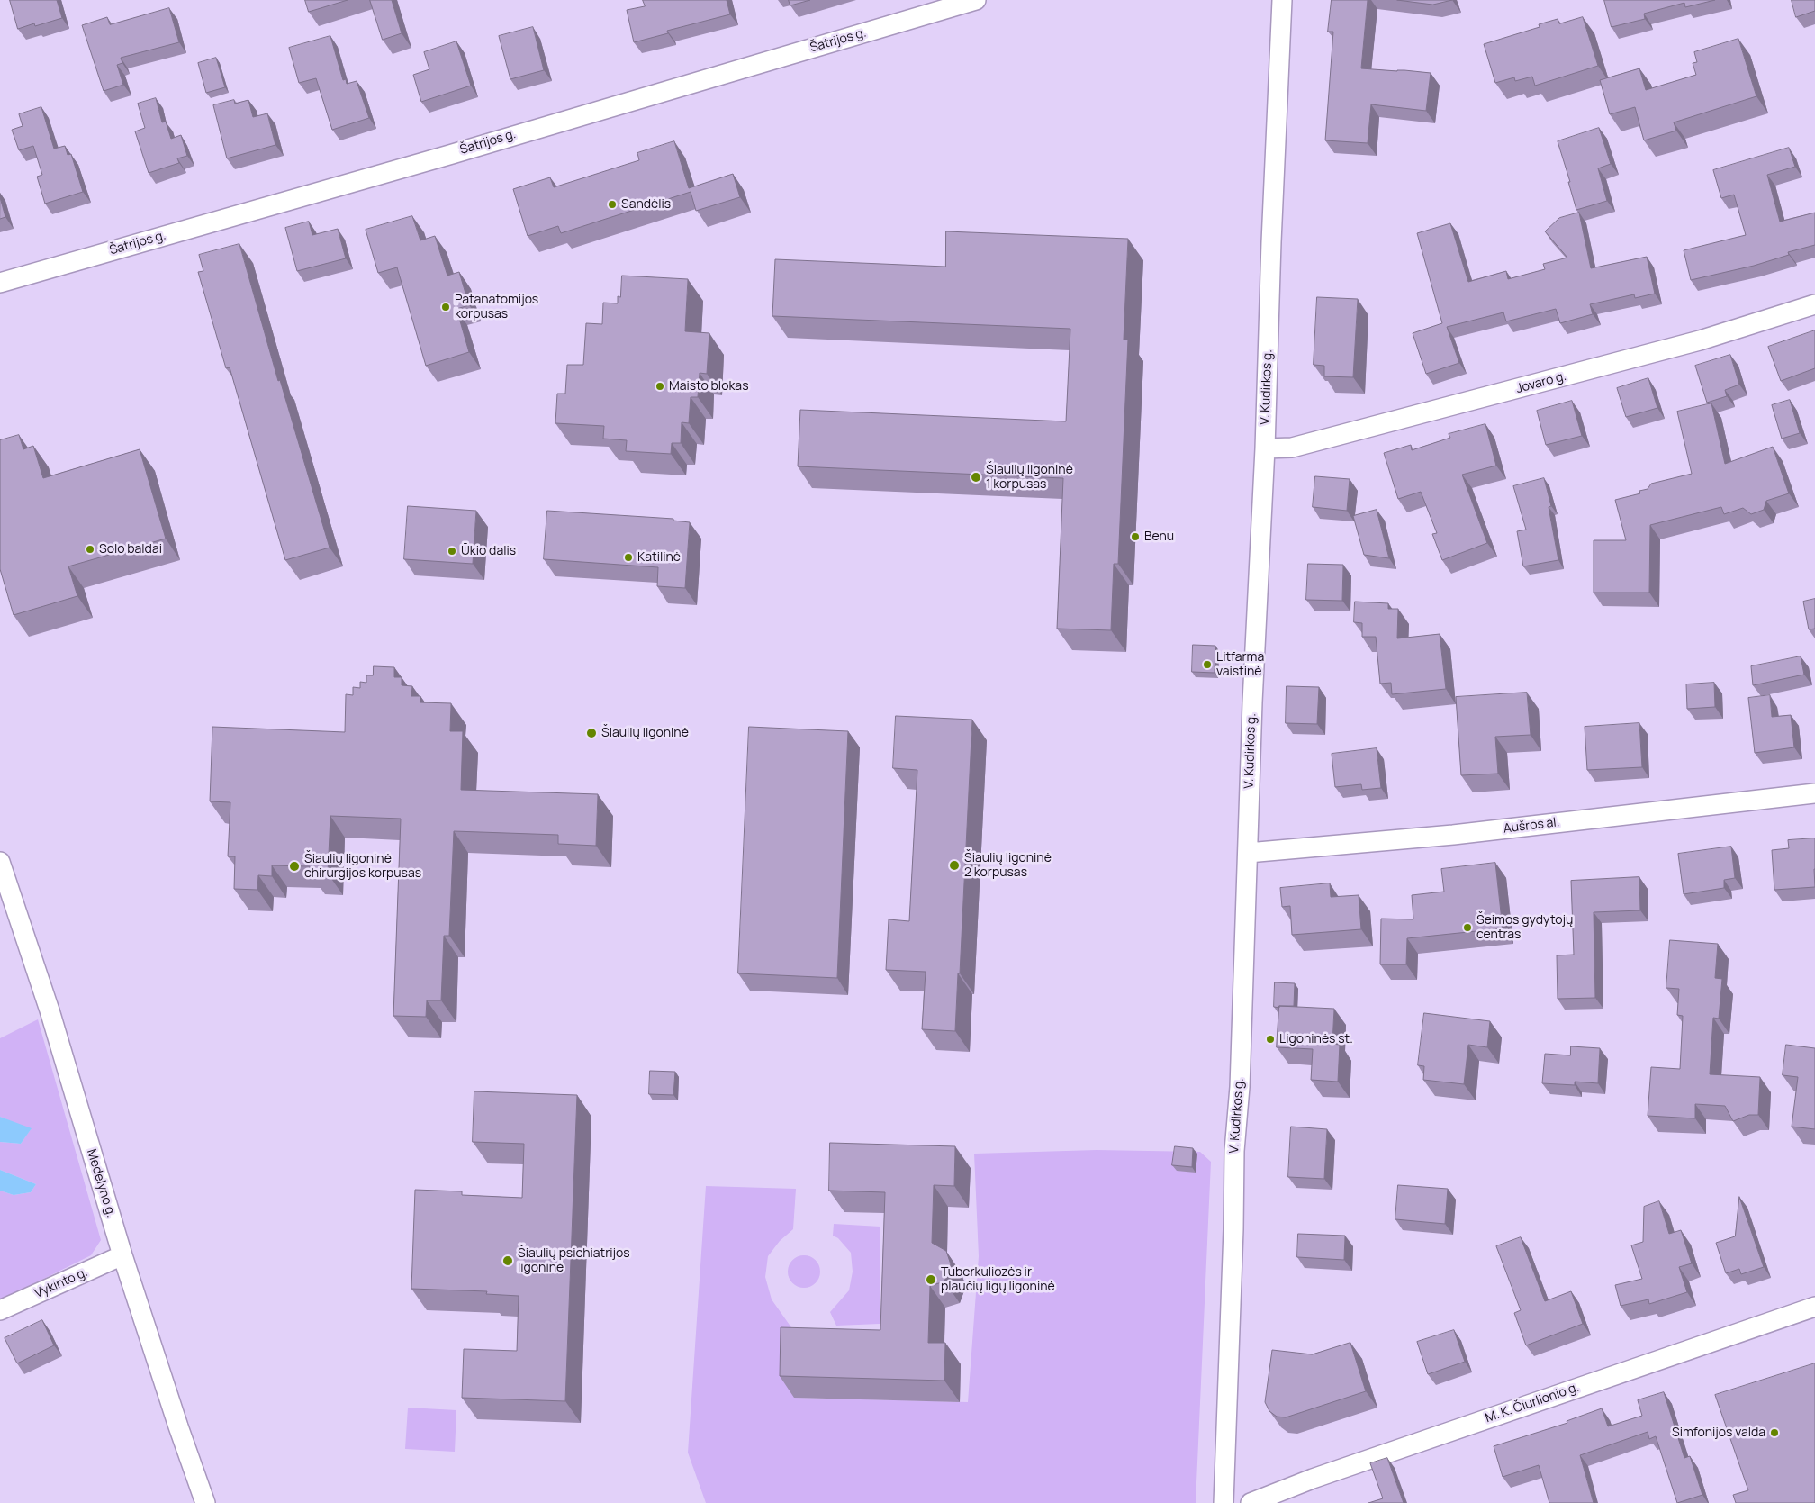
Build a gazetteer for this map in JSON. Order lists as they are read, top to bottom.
{
  "streets": {
    "street": [
      "Šatrijos g.",
      "Jovaro g.",
      "V. Kudirkos g.",
      "Aušros al.",
      "Medelyno g.",
      "Vykinto g.",
      "M. K. Čiurlionio g."
    ]
  },
  "crossings": [
    ["Jovaro g.", "V. Kudirkos g."],
    ["V. Kudirkos g.", "Aušros al."],
    ["Medelyno g.", "Vykinto g."]
  ],
  "places": [
    "Sandėlis",
    "Patanatomijos korpusas",
    "Maisto blokas",
    "Šiaulių ligoninė 1 korpusas",
    "Benu",
    "Solo baldai",
    "Ūkio dalis",
    "Katilinė",
    "Litfarma vaistinė",
    "Šiaulių ligoninė",
    "Šiaulių ligoninė 2 korpusas",
    "Šiaulių ligoninė chirurgijos korpusas",
    "Šeimos gydytojų centras",
    "Ligoninės st.",
    "Šiaulių psichiatrijos ligoninė",
    "Tuberkuliozės ir plaučių ligų ligoninė",
    "Simfonijos valda"
  ]
}
